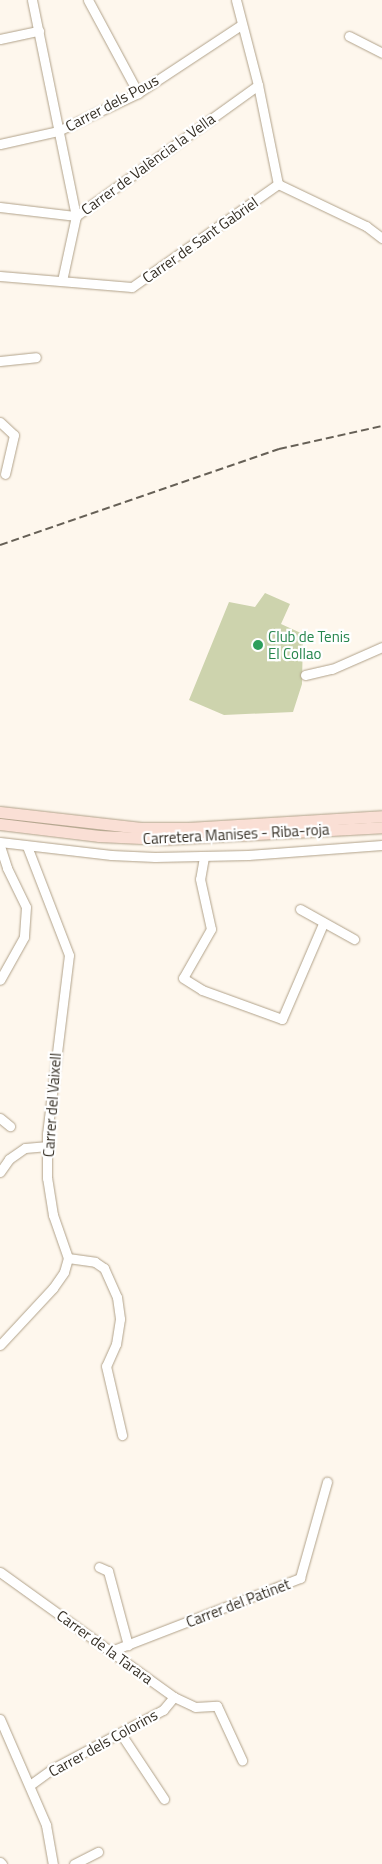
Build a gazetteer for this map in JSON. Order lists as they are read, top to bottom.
{
  "streets": {
    "main road": ["Carretera Manises - Riba-roja"],
    "street": [
      "Carrer dels Pous",
      "Carrer de València la Vella",
      "Carrer de Sant Gabriel",
      "Carrer del Vaixell",
      "Carrer del Patinet",
      "Carrer de la Tarara",
      "Carrer dels Colorins"
    ]
  },
  "crossings": [
    ["Carrer del Patinet", "Carrer de la Tarara"],
    ["Carrer de la Tarara", "Carrer dels Colorins"]
  ],
  "places": ["Club de Tenis El Collao"]
}
